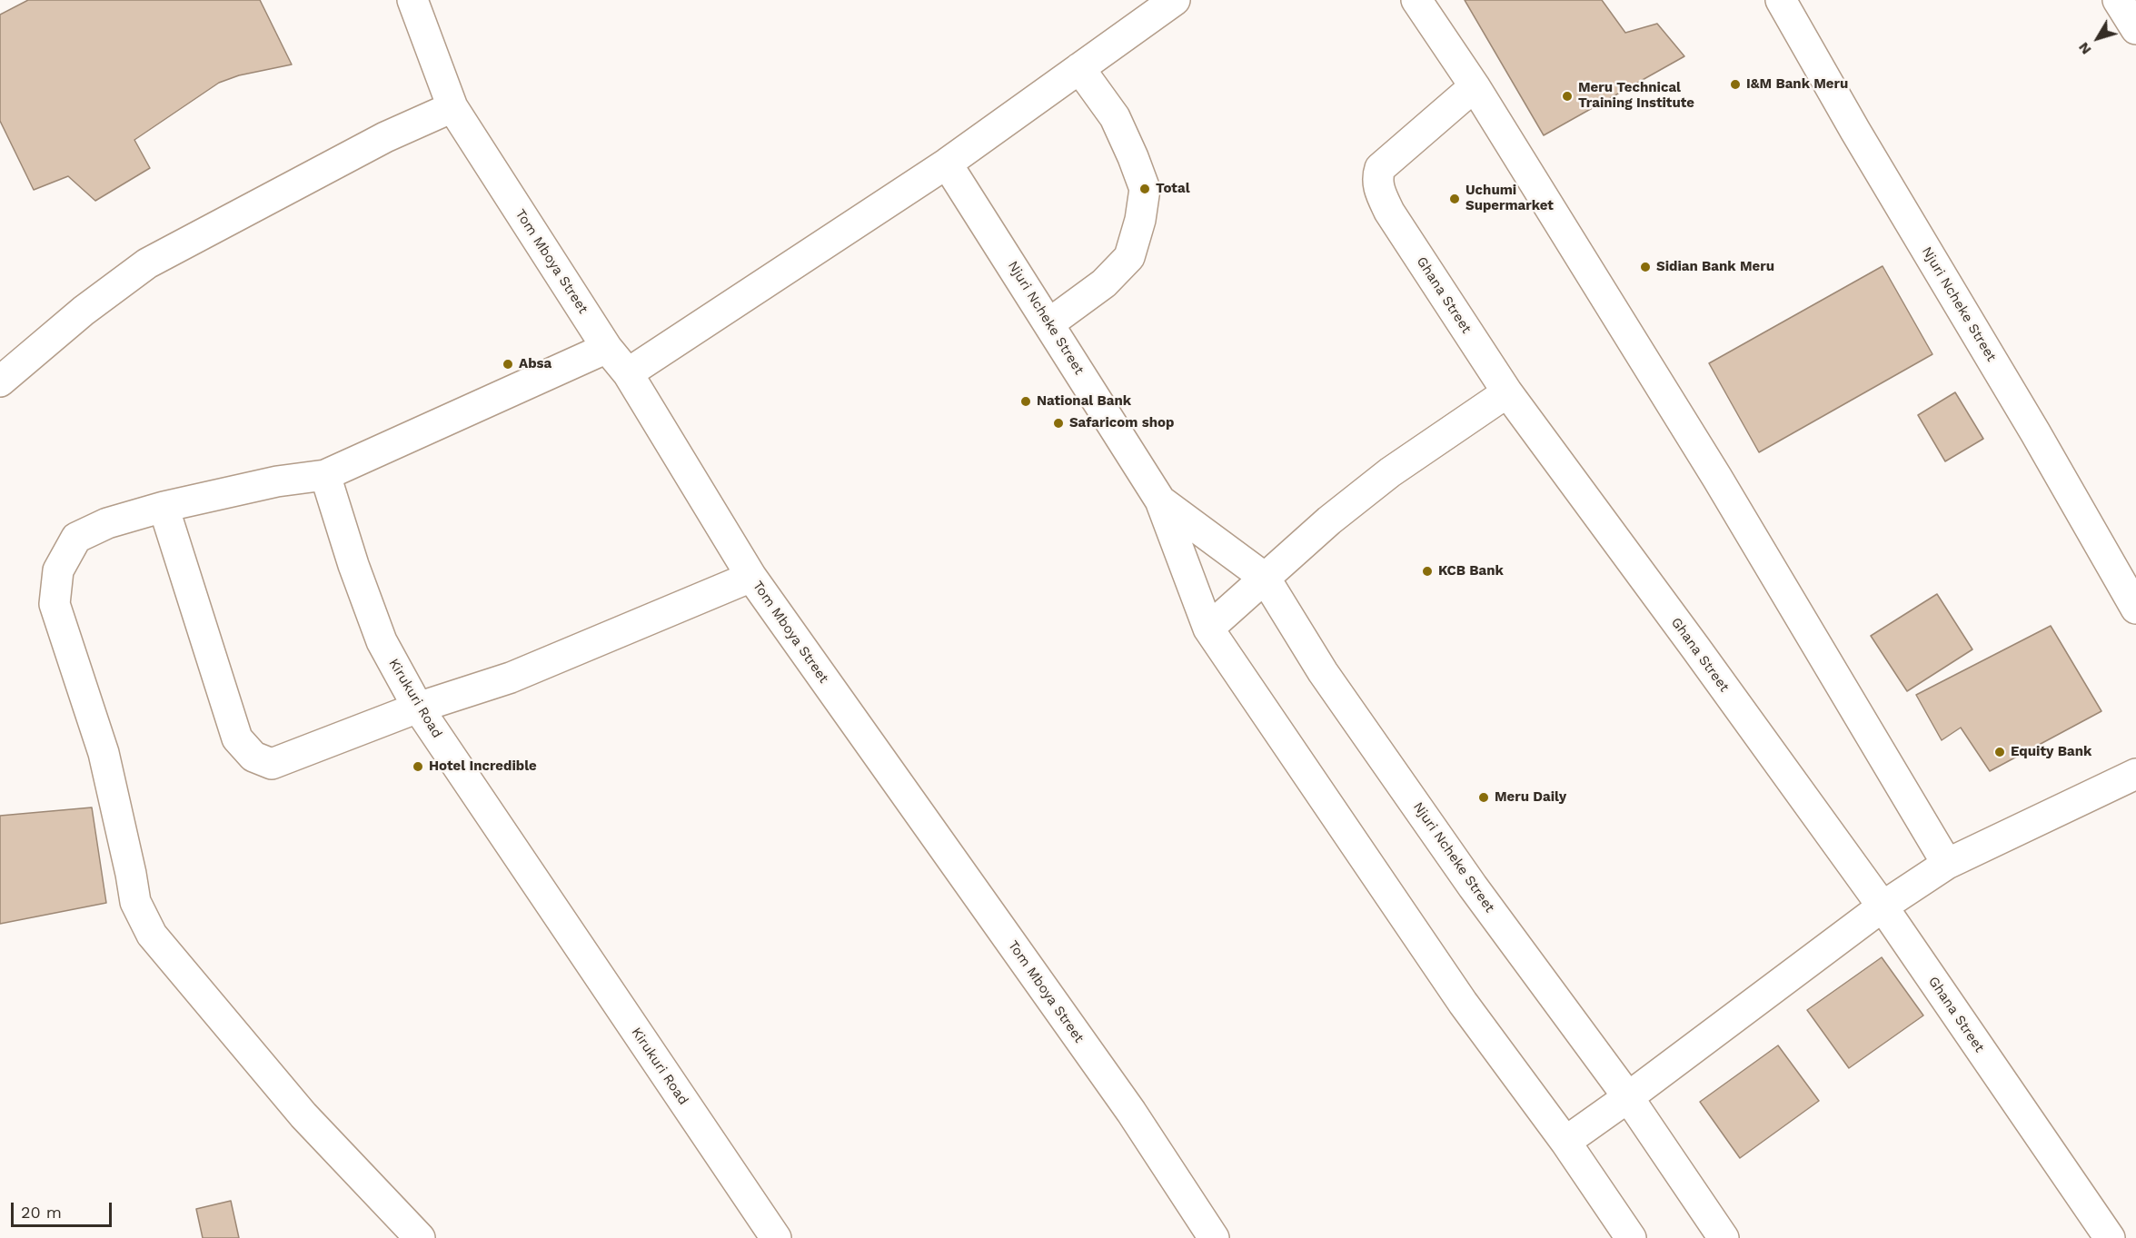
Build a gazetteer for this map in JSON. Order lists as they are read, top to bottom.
{
  "streets": {
    "street": [
      "Tom Mboya Street",
      "Ghana Street",
      "Njuri Ncheke Street",
      "Kirukuri Road"
    ]
  },
  "places": [
    "I&M Bank Meru",
    "Meru Technical Training Institute",
    "Total",
    "Uchumi Supermarket",
    "Sidian Bank Meru",
    "Absa",
    "National Bank",
    "Safaricom shop",
    "KCB Bank",
    "Equity Bank",
    "Hotel Incredible",
    "Meru Daily"
  ],
  "scale_bar": "20 m",
  "north": "bottom left"
}
